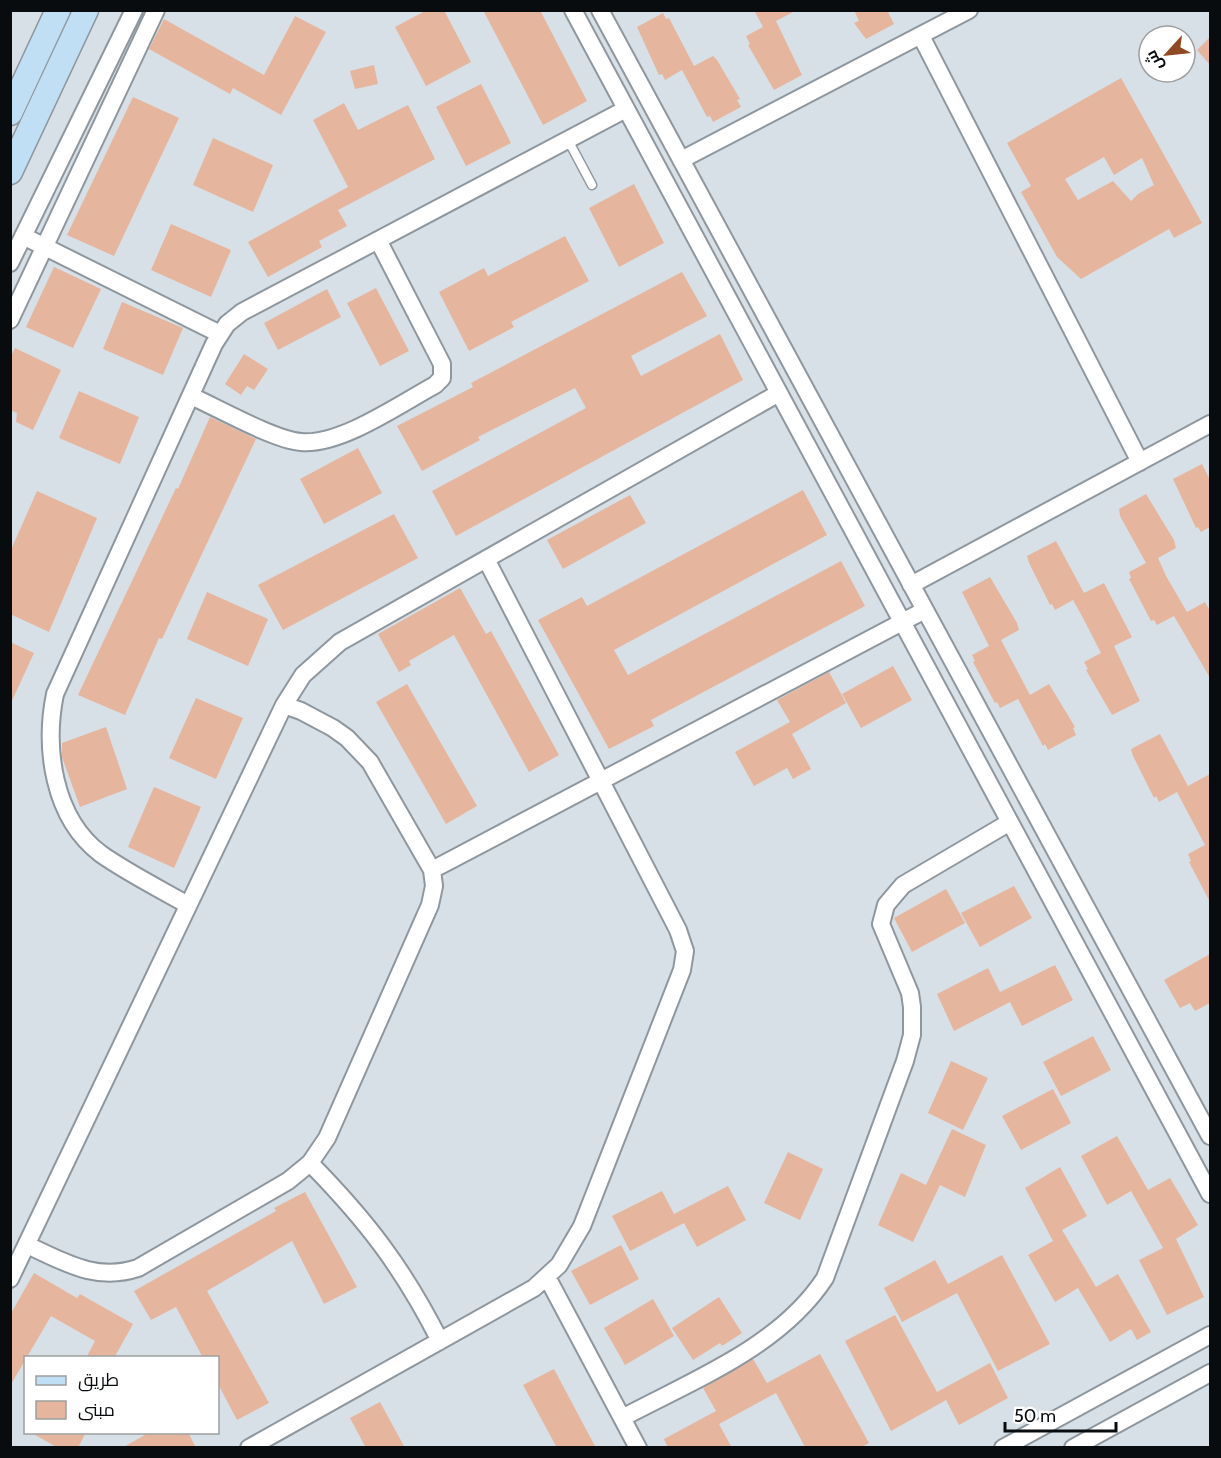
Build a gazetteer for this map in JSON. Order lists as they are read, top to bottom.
{
  "legend": ["طريق", "مبنى"],
  "scale_bar": "50 m",
  "north": "bottom left"
}
